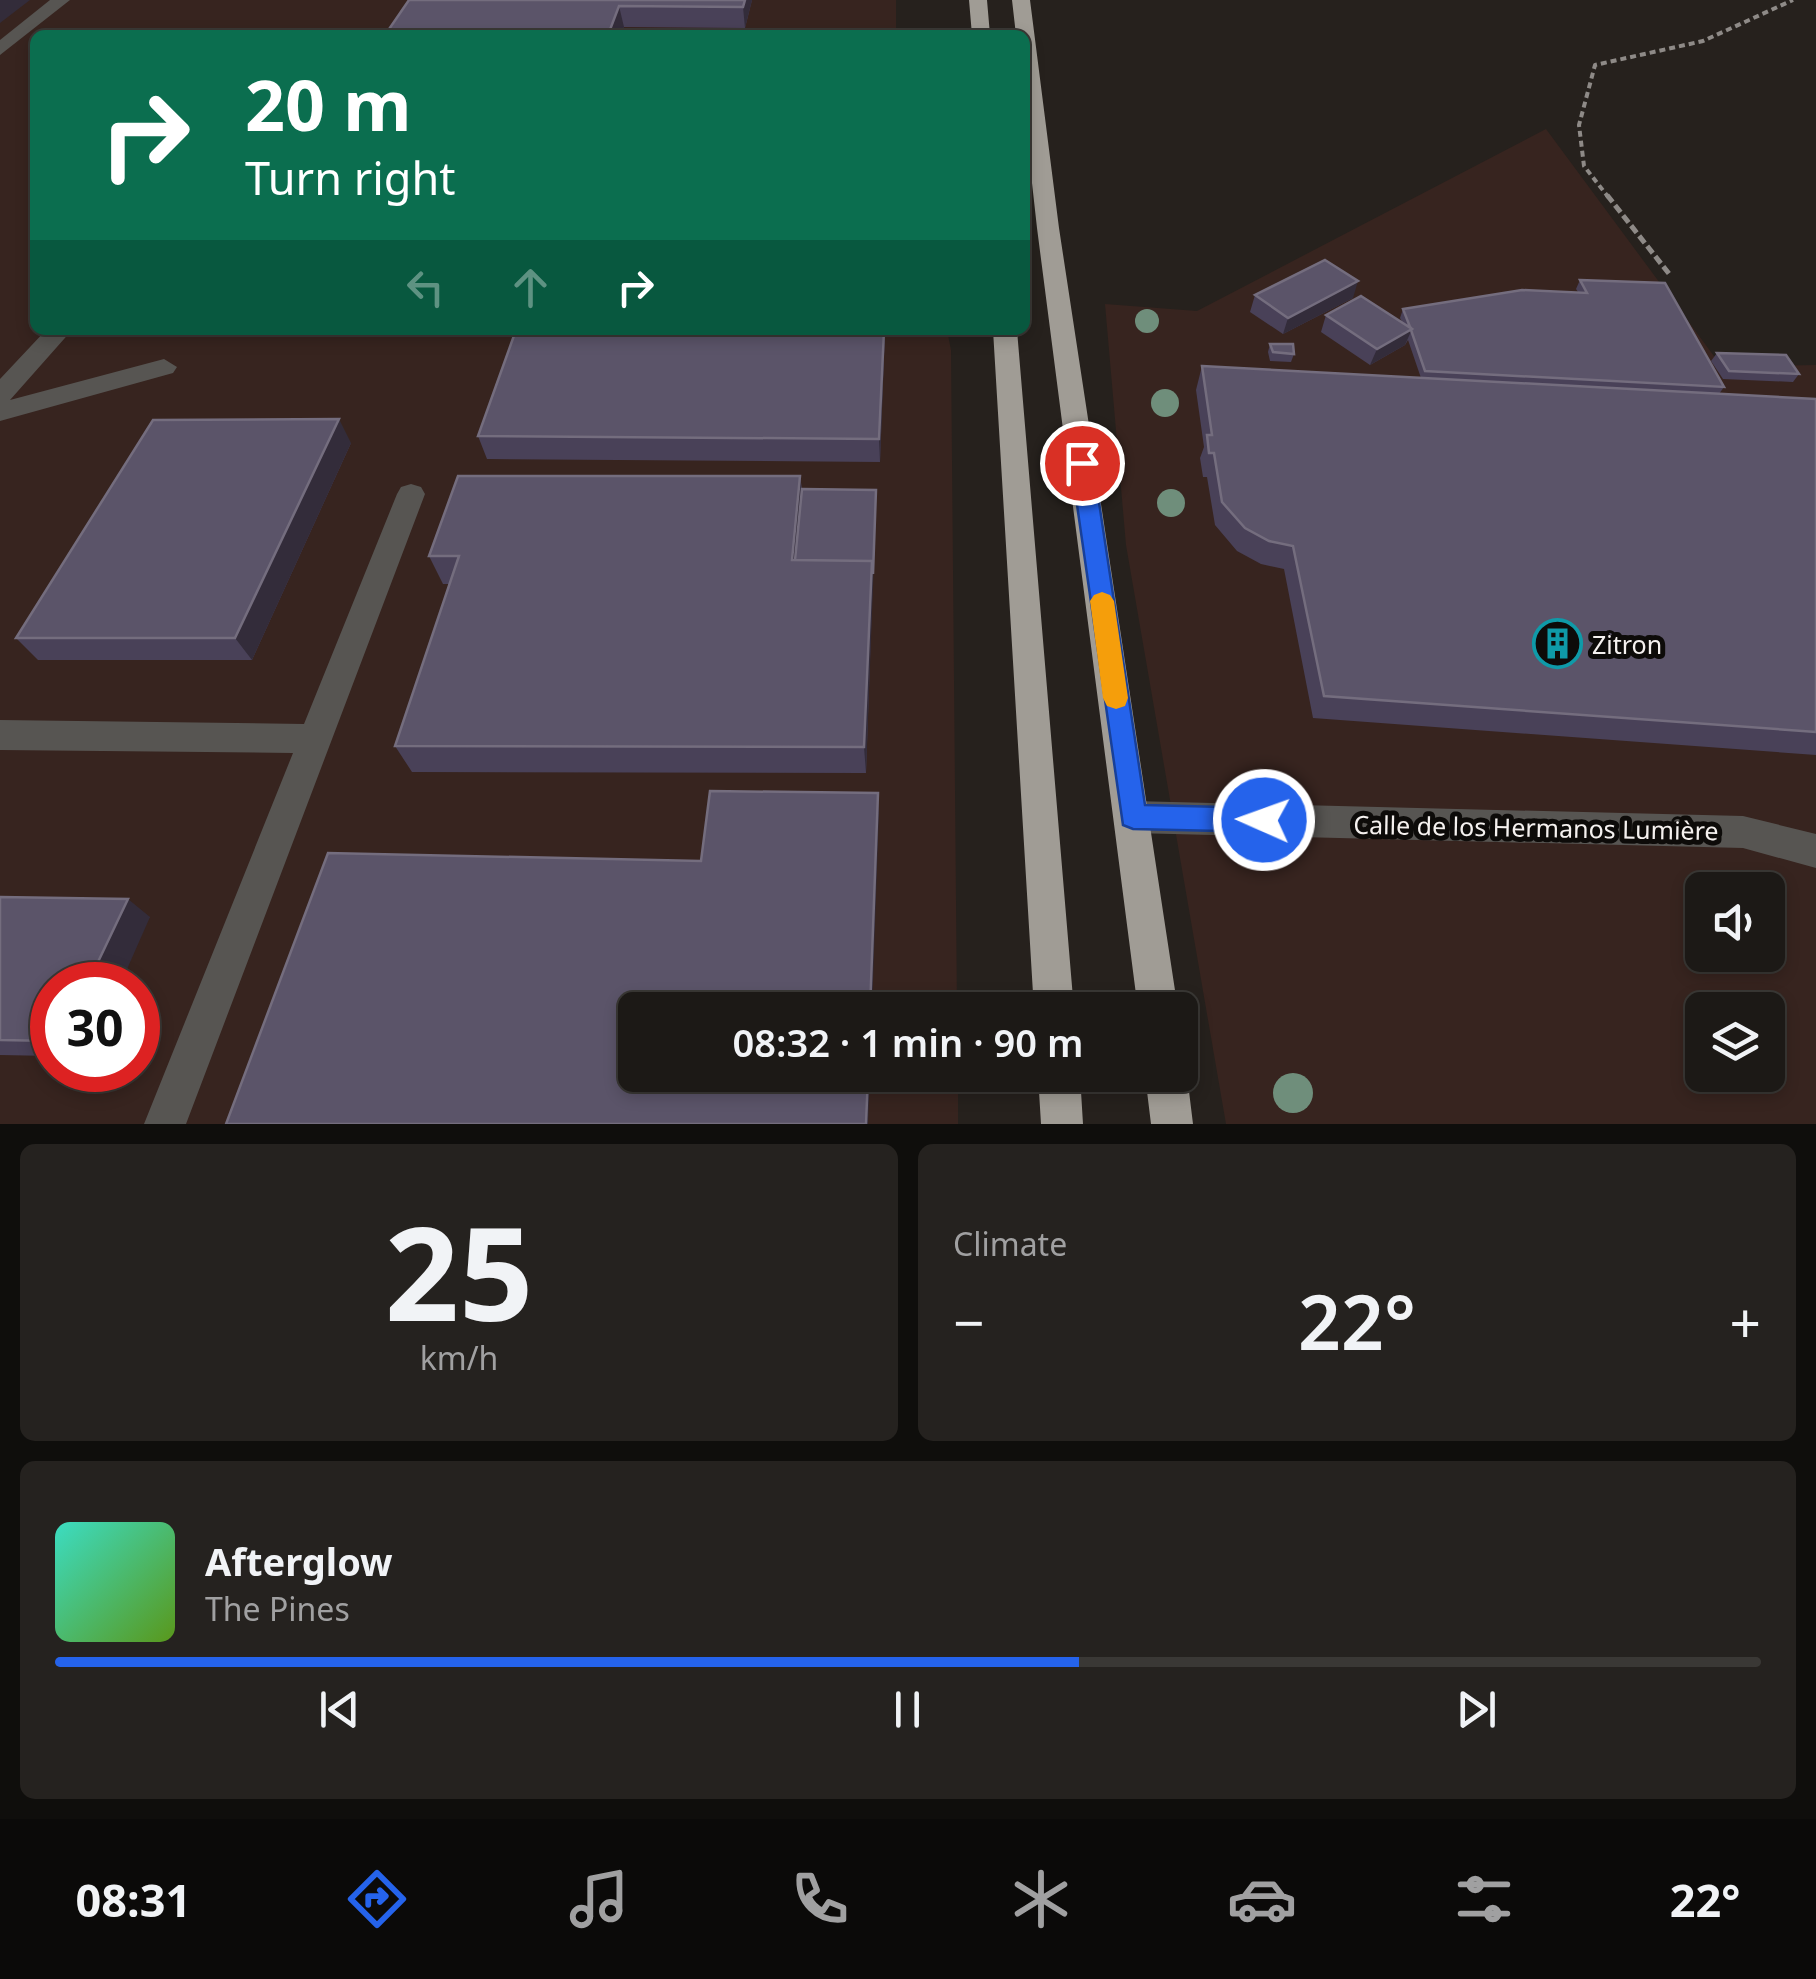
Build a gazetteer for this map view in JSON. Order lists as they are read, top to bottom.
{
  "streets": {
    "street": ["Calle de los Hermanos Lumière"]
  },
  "places": {
    "building": ["Zitron"]
  },
  "page": {
    "turn": ["20 m", "Turn right"],
    "limit": "30",
    "trip": "08:32 · 1 min · 90 m",
    "tile": [
      ["25", "km/h"],
      "Climate"
    ],
    "heat": ["−", "22°", "+"],
    "song": ["Afterglow", "The Pines"],
    "tabs": ["08:31", "22°"]
  }
}
